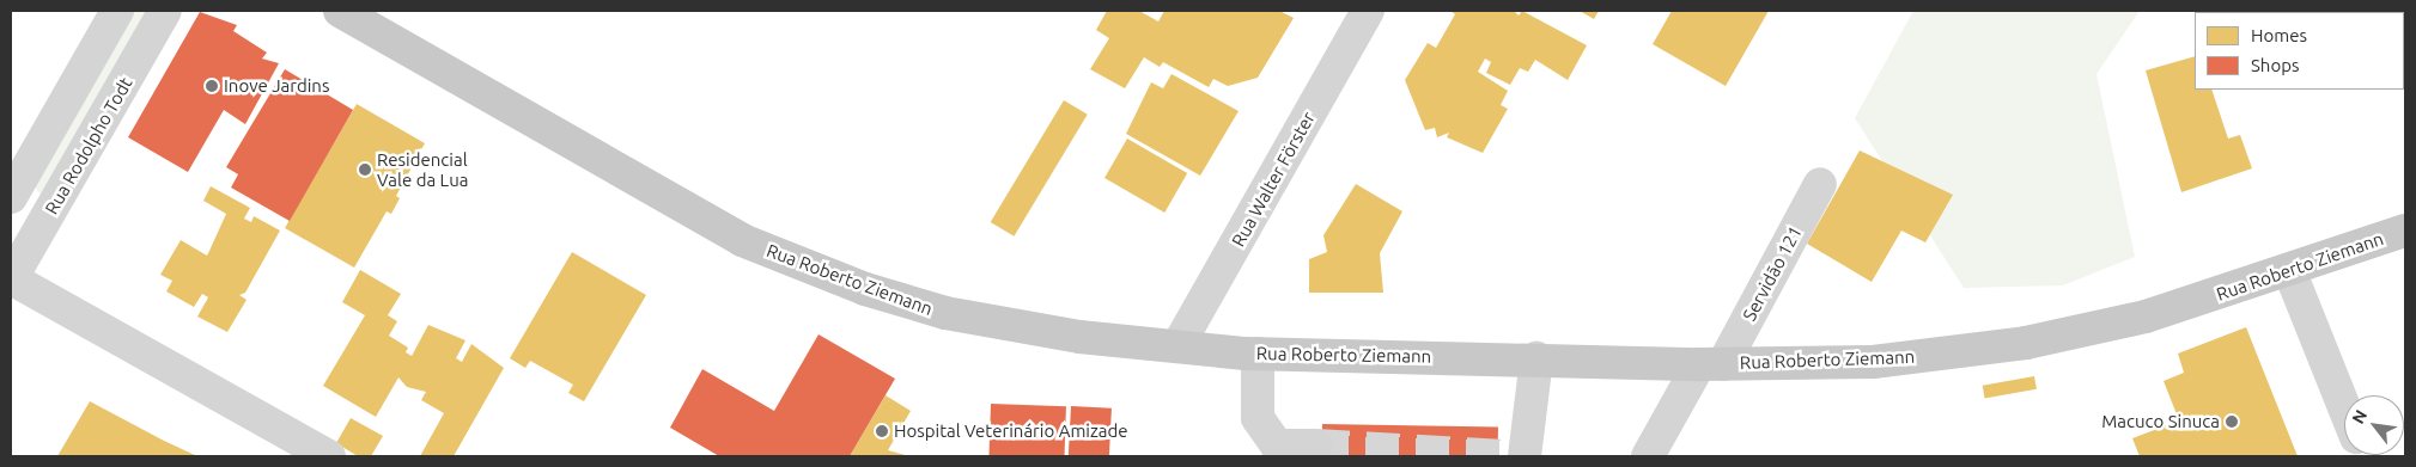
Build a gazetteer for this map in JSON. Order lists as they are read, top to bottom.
{
  "streets": {
    "main road": ["Rua Roberto Ziemann"],
    "street": ["Rua Rodolpho Todt", "Rua Walter Förster", "Servidão 121"]
  },
  "crossings": [
    ["Rua Walter Förster", "Rua Roberto Ziemann"],
    ["Rua Roberto Ziemann", "Servidão 121"]
  ],
  "places": [
    "Inove Jardins",
    "Residencial Vale da Lua",
    "Macuco Sinuca",
    "Hospital Veterinário Amizade"
  ],
  "legend": ["Homes", "Shops"],
  "north": "top left"
}
